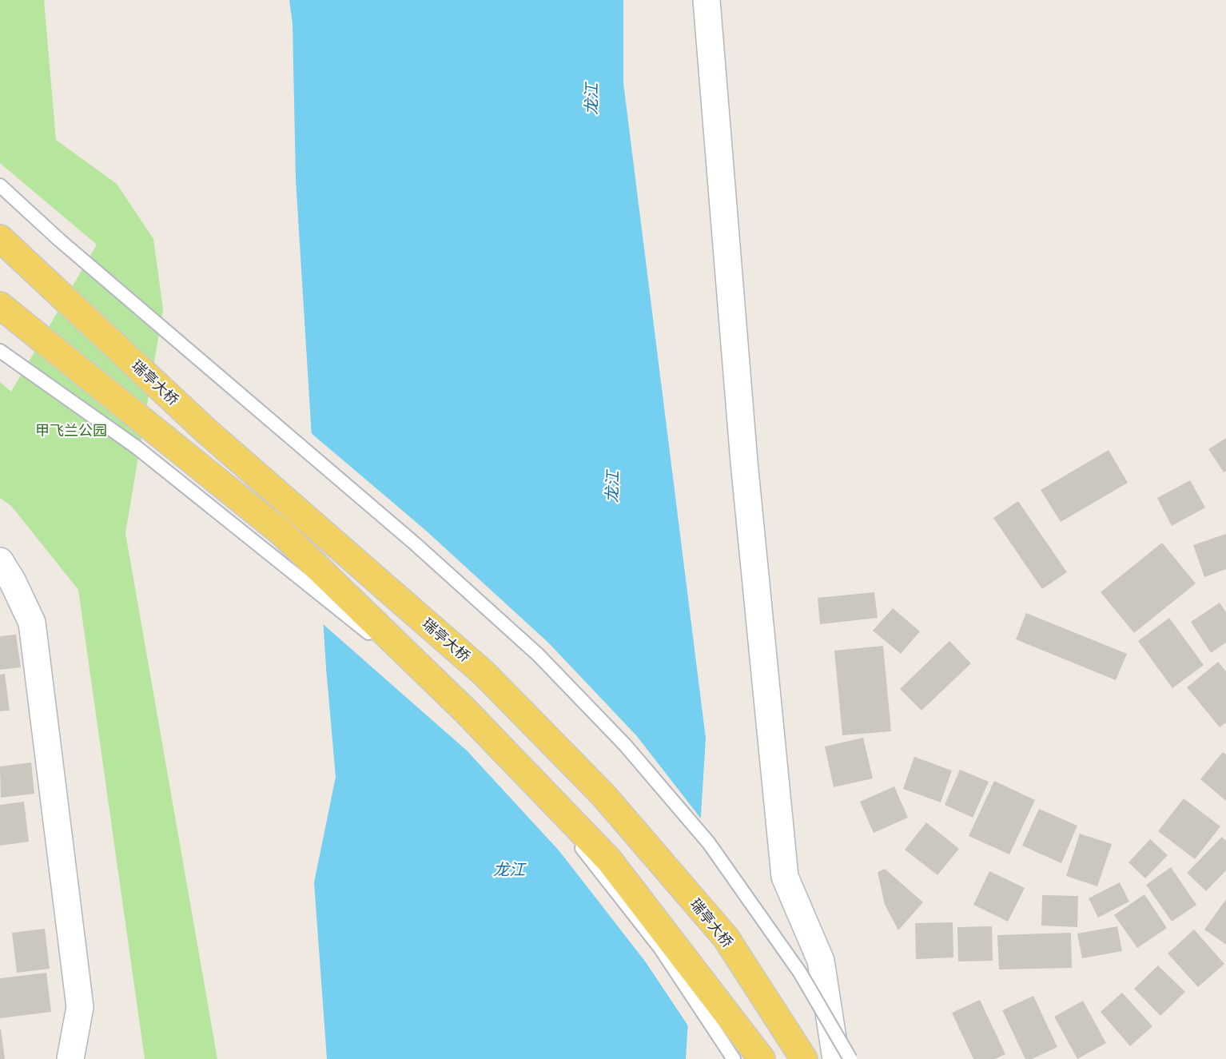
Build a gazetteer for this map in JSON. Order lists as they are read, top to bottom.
{
  "streets": {
    "main road": ["瑞亭大桥"]
  },
  "water": ["龙江"],
  "parks": ["甲飞兰公园"]
}
